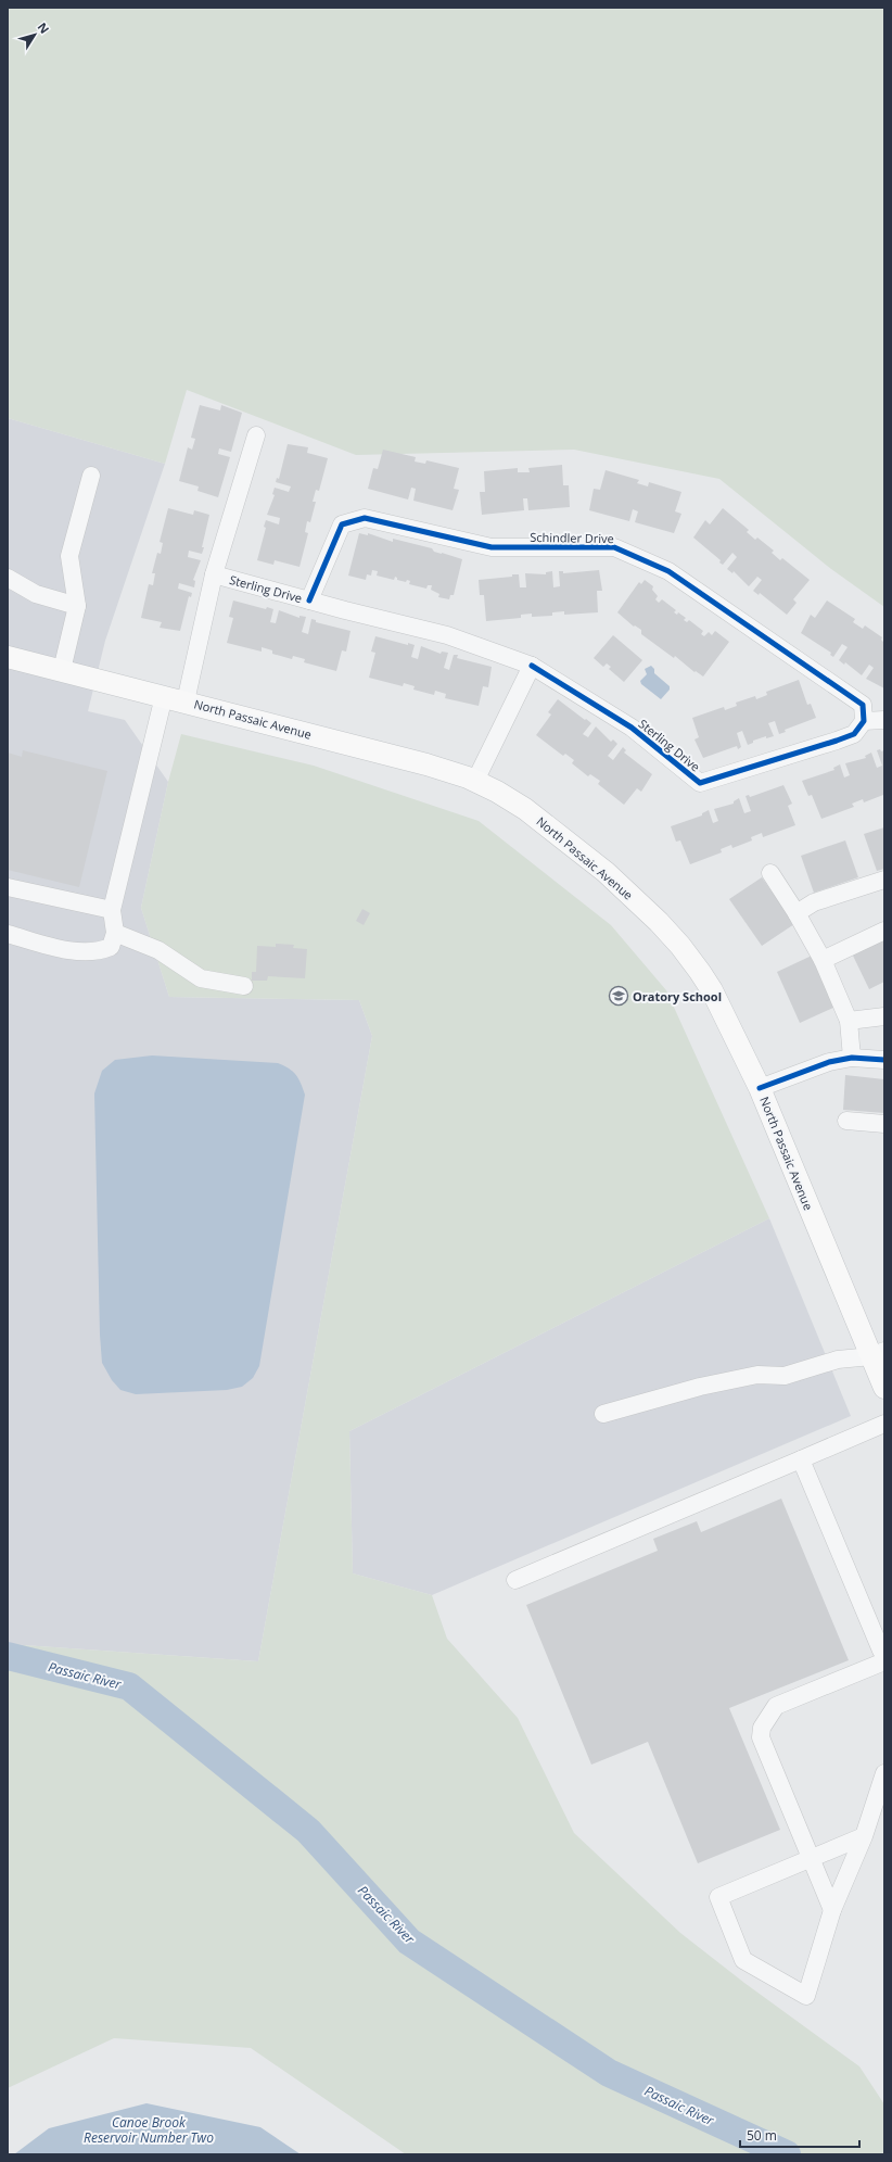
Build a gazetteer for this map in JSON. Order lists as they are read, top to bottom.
{
  "streets": {
    "main road": ["North Passaic Avenue"],
    "street": ["Schindler Drive", "Sterling Drive"]
  },
  "crossings": [
    ["Schindler Drive", "Sterling Drive"]
  ],
  "water": ["Passaic River", "Canoe Brook Reservoir Number Two"],
  "places": {
    "school or university": ["Oratory School"]
  },
  "scale_bar": "50 m",
  "north": "top right"
}
